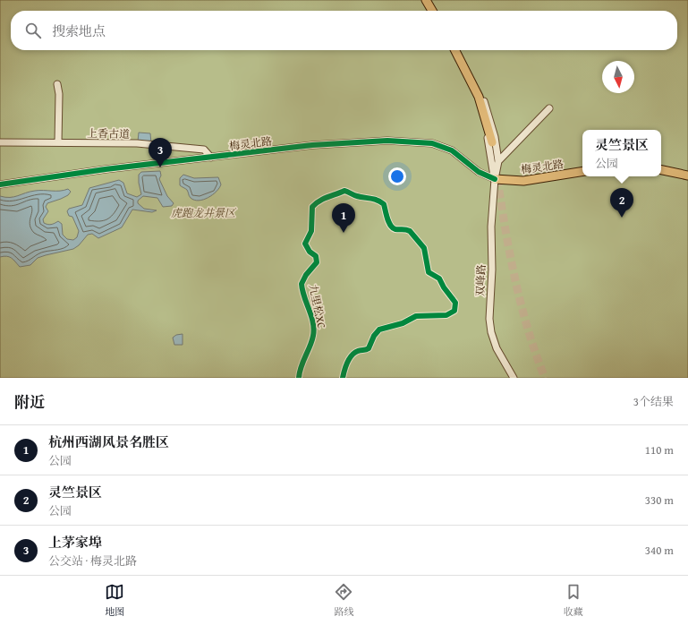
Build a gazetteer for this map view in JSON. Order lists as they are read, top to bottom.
{
  "streets": {
    "main road": ["梅灵北路"],
    "street": ["上香古道", "双峰路"],
    "cycle path": ["九里松XC"]
  },
  "crossings": [
    ["上香古道", "梅灵北路"],
    ["梅灵北路", "双峰路"]
  ],
  "parks": ["虎跑龙井景区"],
  "north": "bottom",
  "page": {
    "search": "搜索地点",
    "popup": ["灵竺景区", "公园"],
    "pins": ["3", "2", "1"],
    "heading": ["附近", "3个结果"],
    "list": [
      {
        "mark": "1",
        "name": "杭州西湖风景名胜区",
        "note": "公园",
        "value": "110 m"
      },
      {
        "mark": "2",
        "name": "灵竺景区",
        "note": "公园",
        "value": "330 m"
      },
      {
        "mark": "3",
        "name": "上茅家埠",
        "note": "公交站 · 梅灵北路",
        "value": "340 m"
      }
    ],
    "nav": ["地图", "路线", "收藏"]
  }
}
